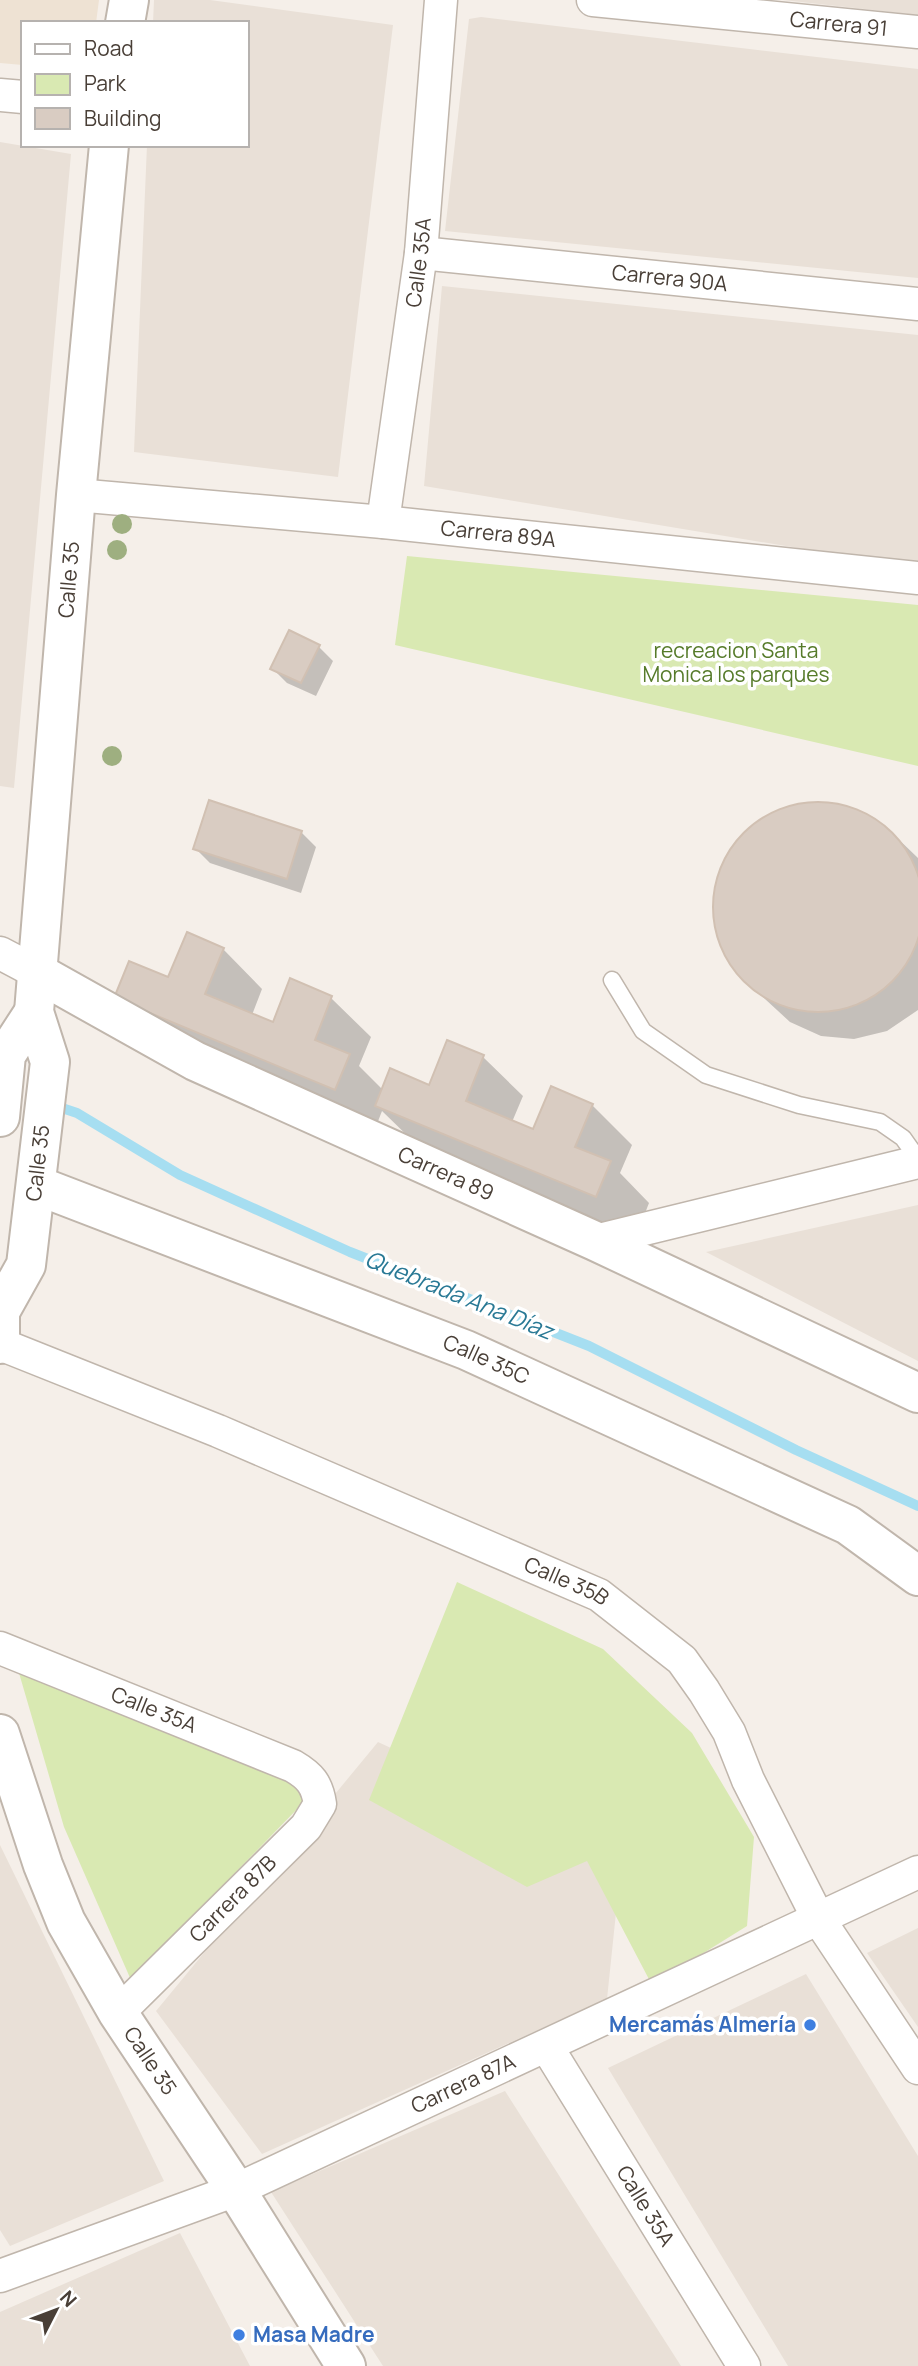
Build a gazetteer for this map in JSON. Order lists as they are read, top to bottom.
{
  "streets": {
    "street": [
      "Carrera 91",
      "Calle 35A",
      "Carrera 90A",
      "Carrera 89A",
      "Calle 35",
      "Carrera 89",
      "Calle 35C",
      "Calle 35B",
      "Carrera 87B",
      "Carrera 87A"
    ]
  },
  "crossings": [
    ["Calle 35A", "Carrera 90A"],
    ["Calle 35A", "Carrera 89A"],
    ["Calle 35A", "Carrera 87B"],
    ["Calle 35A", "Carrera 87A"],
    ["Carrera 89A", "Calle 35"],
    ["Calle 35", "Carrera 89"],
    ["Calle 35", "Calle 35C"],
    ["Calle 35", "Calle 35B"],
    ["Calle 35", "Carrera 87B"],
    ["Calle 35", "Carrera 87A"],
    ["Calle 35B", "Carrera 87A"]
  ],
  "water": ["Quebrada Ana Díaz"],
  "parks": ["recreacion Santa Monica los parques"],
  "places": ["Mercamás Almería", "Masa Madre"],
  "legend": ["Road", "Park", "Building"],
  "north": "top right"
}
